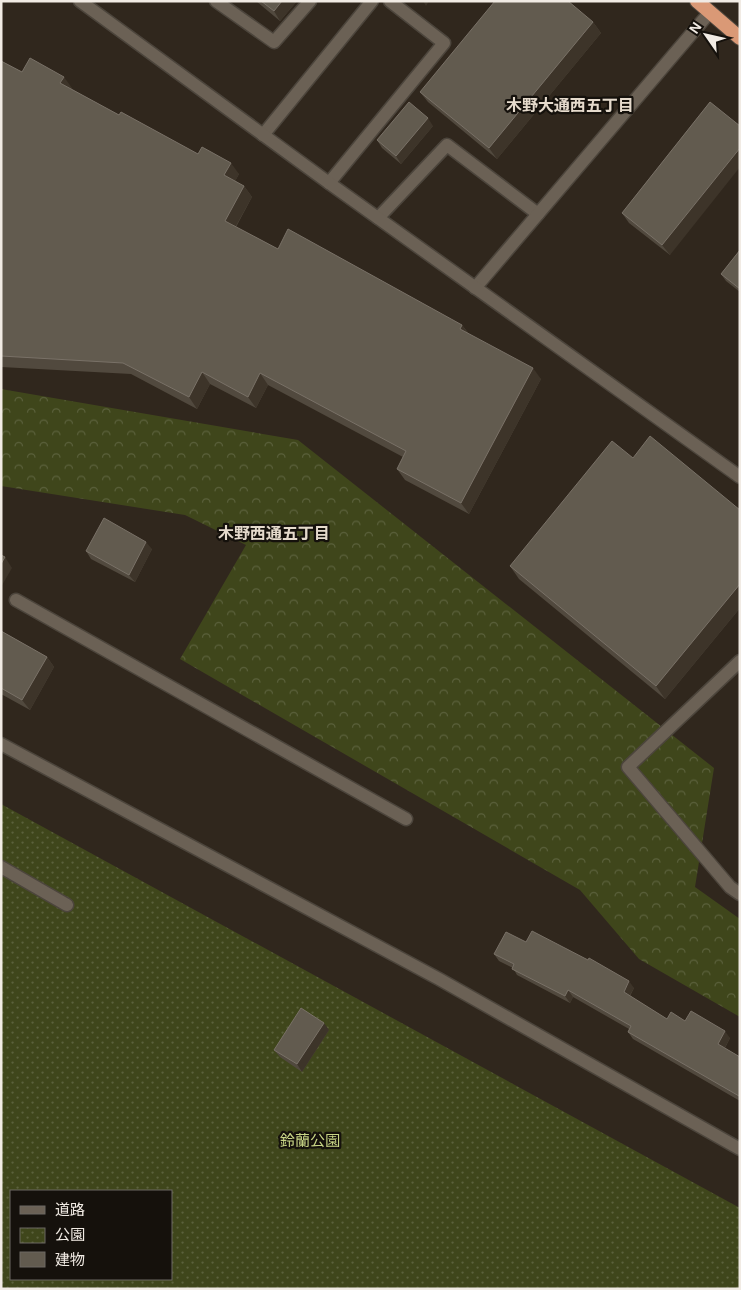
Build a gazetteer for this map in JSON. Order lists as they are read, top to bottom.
{
  "districts": ["木野大通西五丁目", "木野西通五丁目"],
  "parks": ["鈴蘭公園"],
  "legend": ["道路", "公園", "建物"],
  "north": "top left"
}
